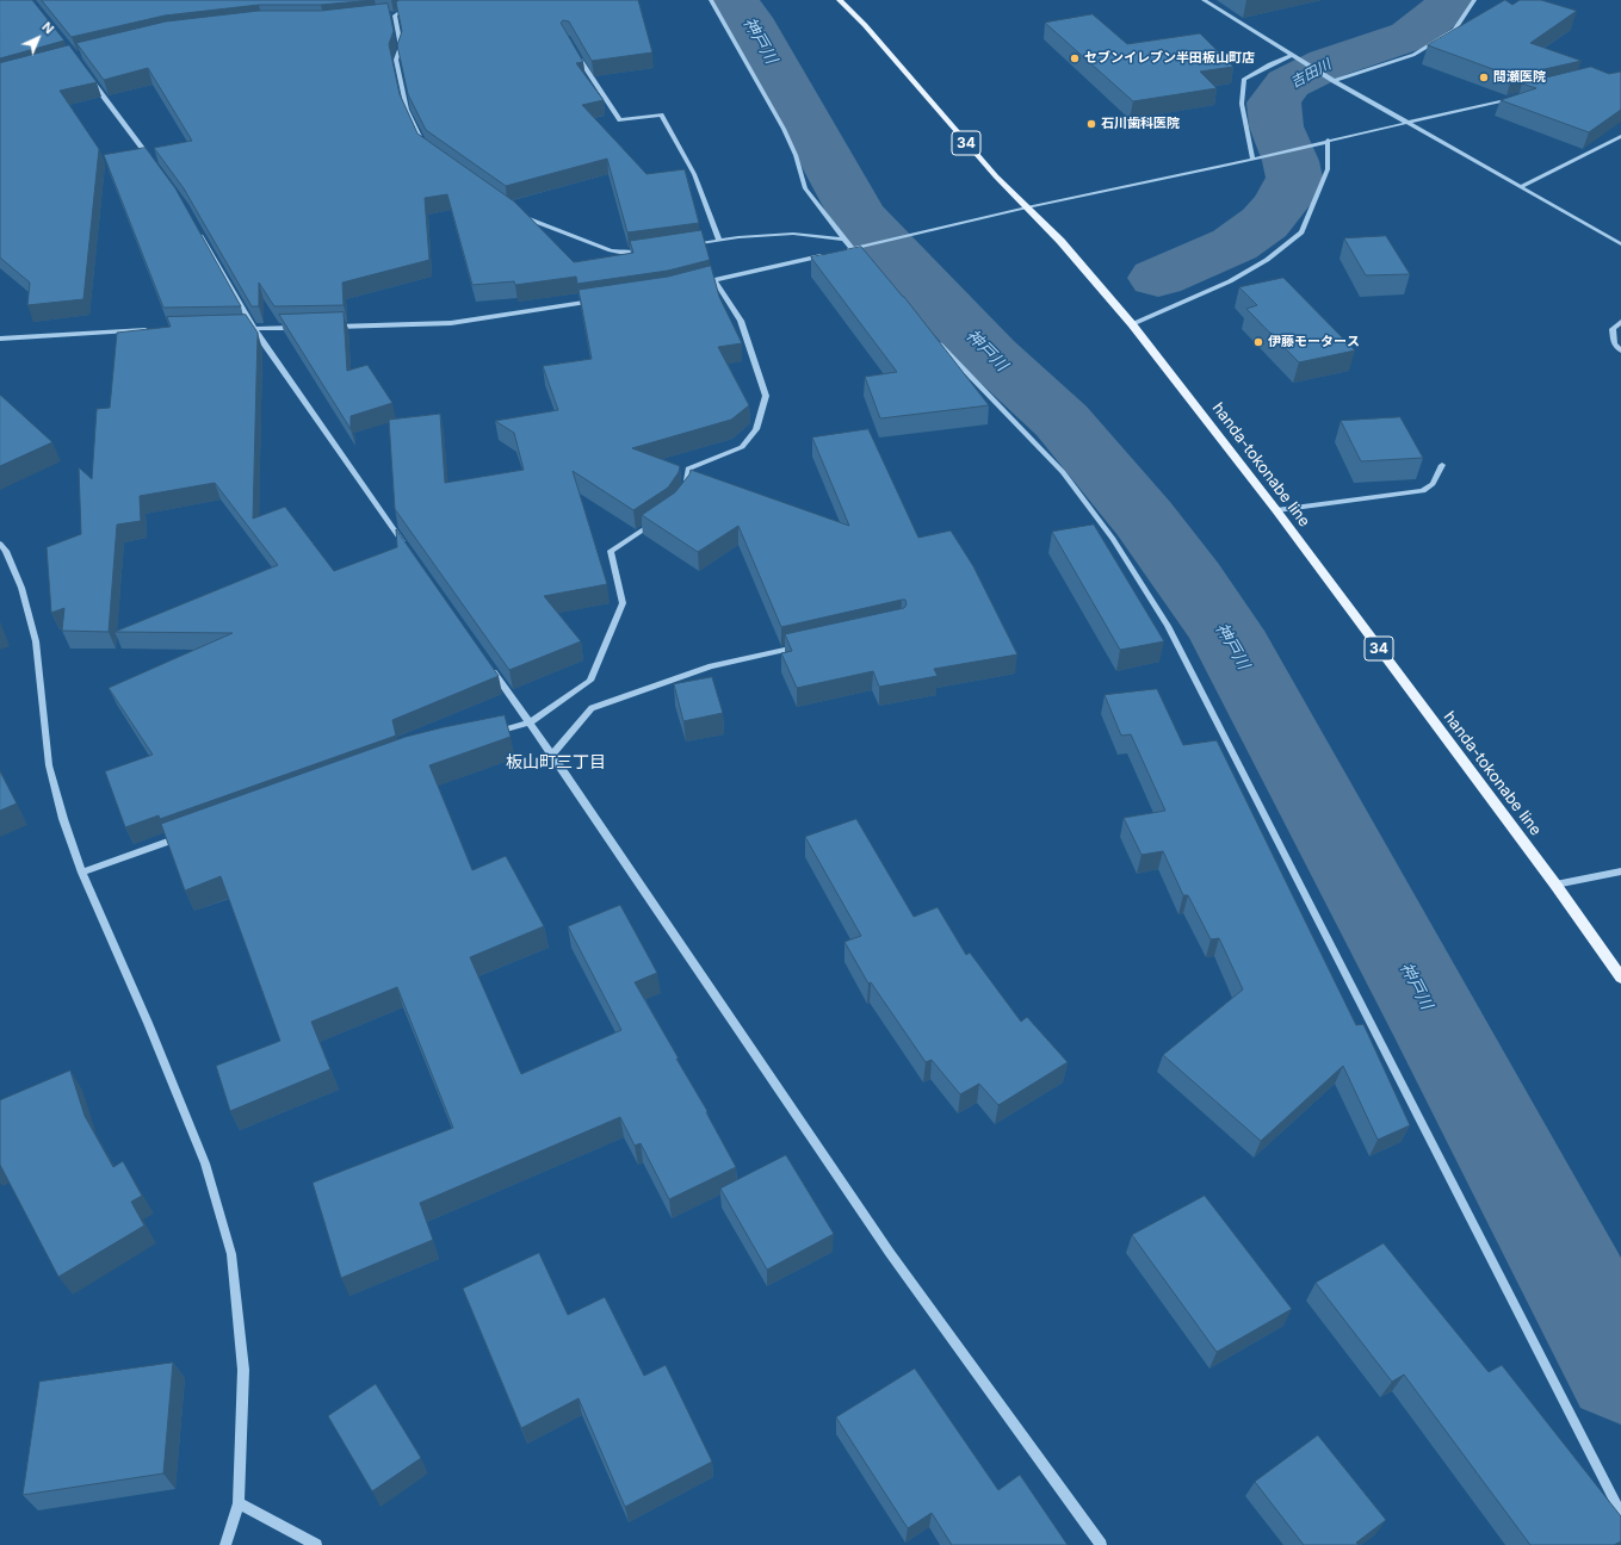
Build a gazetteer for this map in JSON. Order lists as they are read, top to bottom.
{
  "streets": {
    "main road": ["34", "handa-tokonabe line"]
  },
  "districts": ["板山町三丁目"],
  "water": ["神戸川", "吉田川"],
  "places": [
    "セブンイレブン半田板山町店",
    "間瀬医院",
    "石川歯科医院",
    "伊藤モータース"
  ],
  "north": "top right"
}
